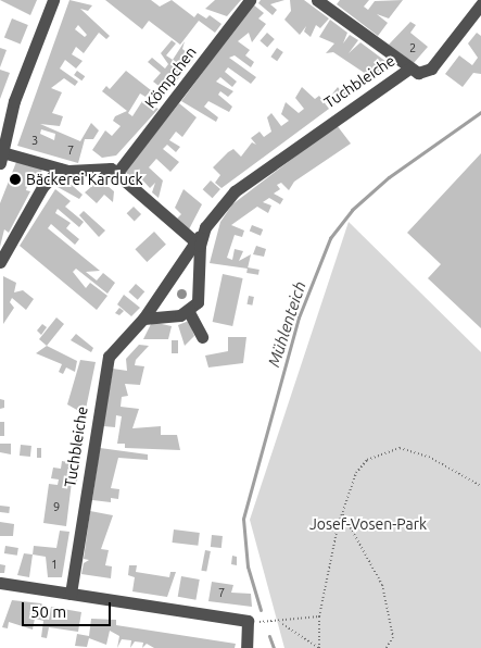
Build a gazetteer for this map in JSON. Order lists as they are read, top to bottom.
{
  "streets": {
    "street": ["Kömpchen", "Tuchbleiche"]
  },
  "water": ["Mühlenteich"],
  "parks": ["Josef-Vosen-Park"],
  "places": ["Bäckerei Karduck"],
  "house_numbers": [
    "2",
    "3",
    "7",
    "9",
    "1",
    "7"
  ],
  "scale_bar": "50 m"
}
